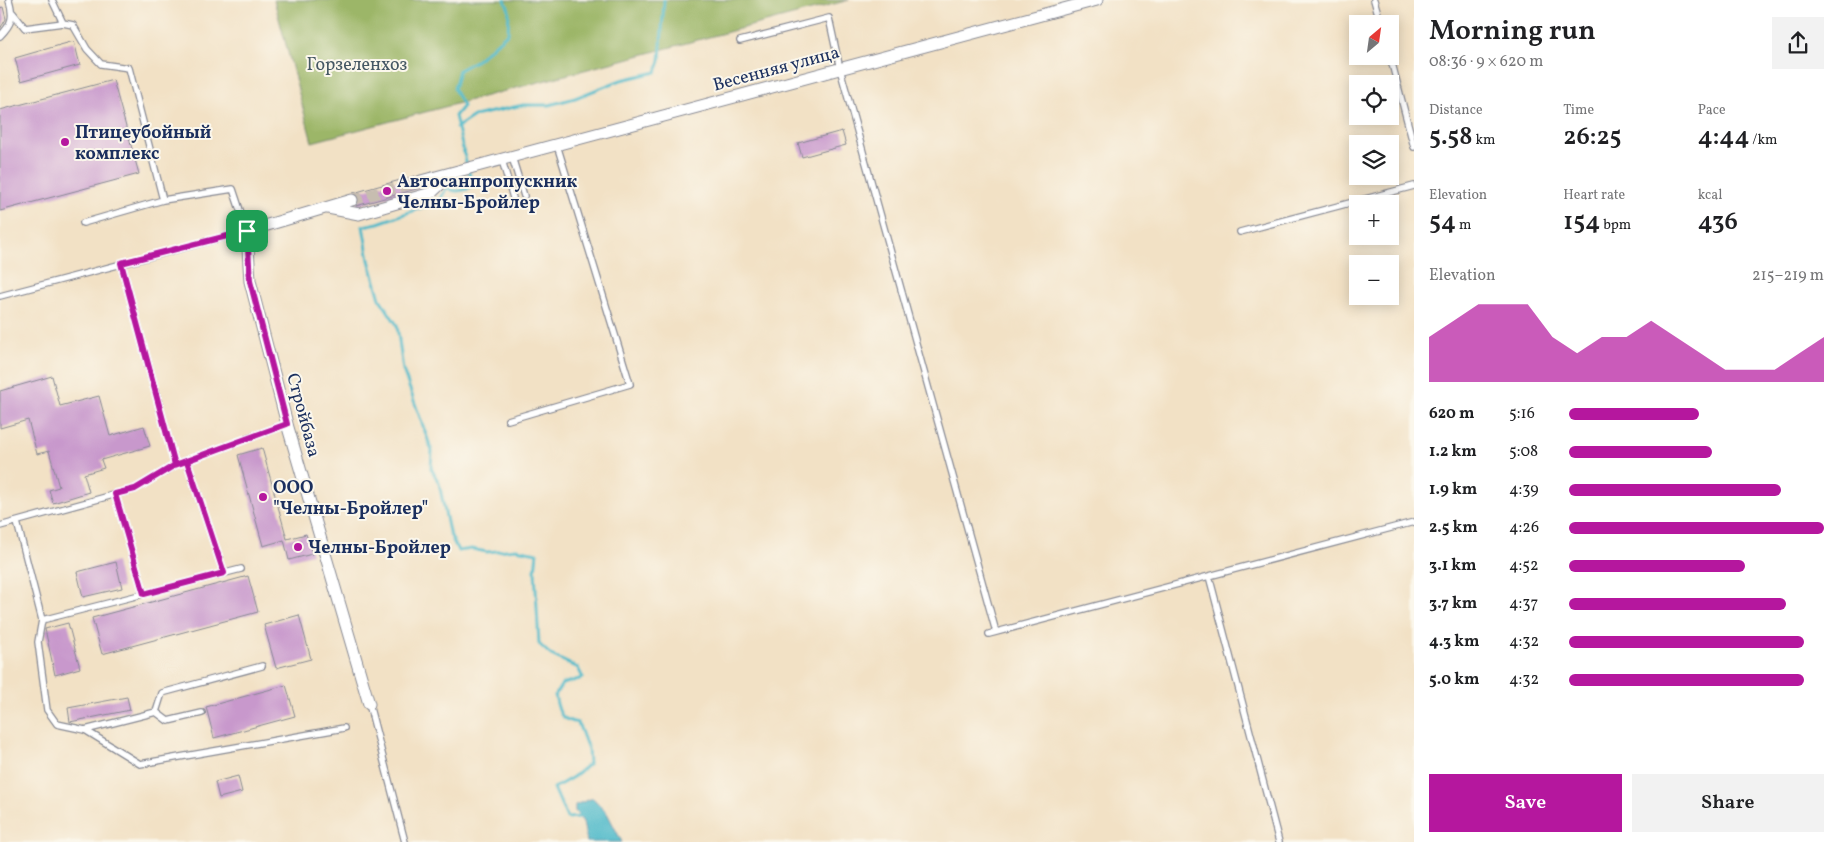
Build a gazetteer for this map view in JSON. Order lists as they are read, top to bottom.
{
  "streets": {
    "street": ["Весенняя улица", "Стройбаза"]
  },
  "parks": ["Горзеленхоз"],
  "places": [
    "Птицеубойный комплекс",
    "Автосанпропускник Челны-Бройлер",
    "ООО \"Челны-Бройлер\"",
    "Челны-Бройлер"
  ],
  "north": "top right",
  "page": {
    "heading": ["Morning run", "08:36 · 9 × 620 m"],
    "map_buttons": ["+", "−"],
    "stats": [
      ["Distance", "5.58 km"],
      ["Time", "26:25"],
      ["Pace", "4:44 /km"],
      ["Elevation", "54 m"],
      ["Heart rate", "154 bpm"],
      ["kcal", "436"]
    ],
    "chart": ["Elevation", "215–219 m"],
    "list": [
      {
        "name": "620 m",
        "note": "5:16"
      },
      {
        "name": "1.2 km",
        "note": "5:08"
      },
      {
        "name": "1.9 km",
        "note": "4:39"
      },
      {
        "name": "2.5 km",
        "note": "4:26"
      },
      {
        "name": "3.1 km",
        "note": "4:52"
      },
      {
        "name": "3.7 km",
        "note": "4:37"
      },
      {
        "name": "4.3 km",
        "note": "4:32"
      },
      {
        "name": "5.0 km",
        "note": "4:32"
      }
    ],
    "buttons": ["Save", "Share"]
  }
}
